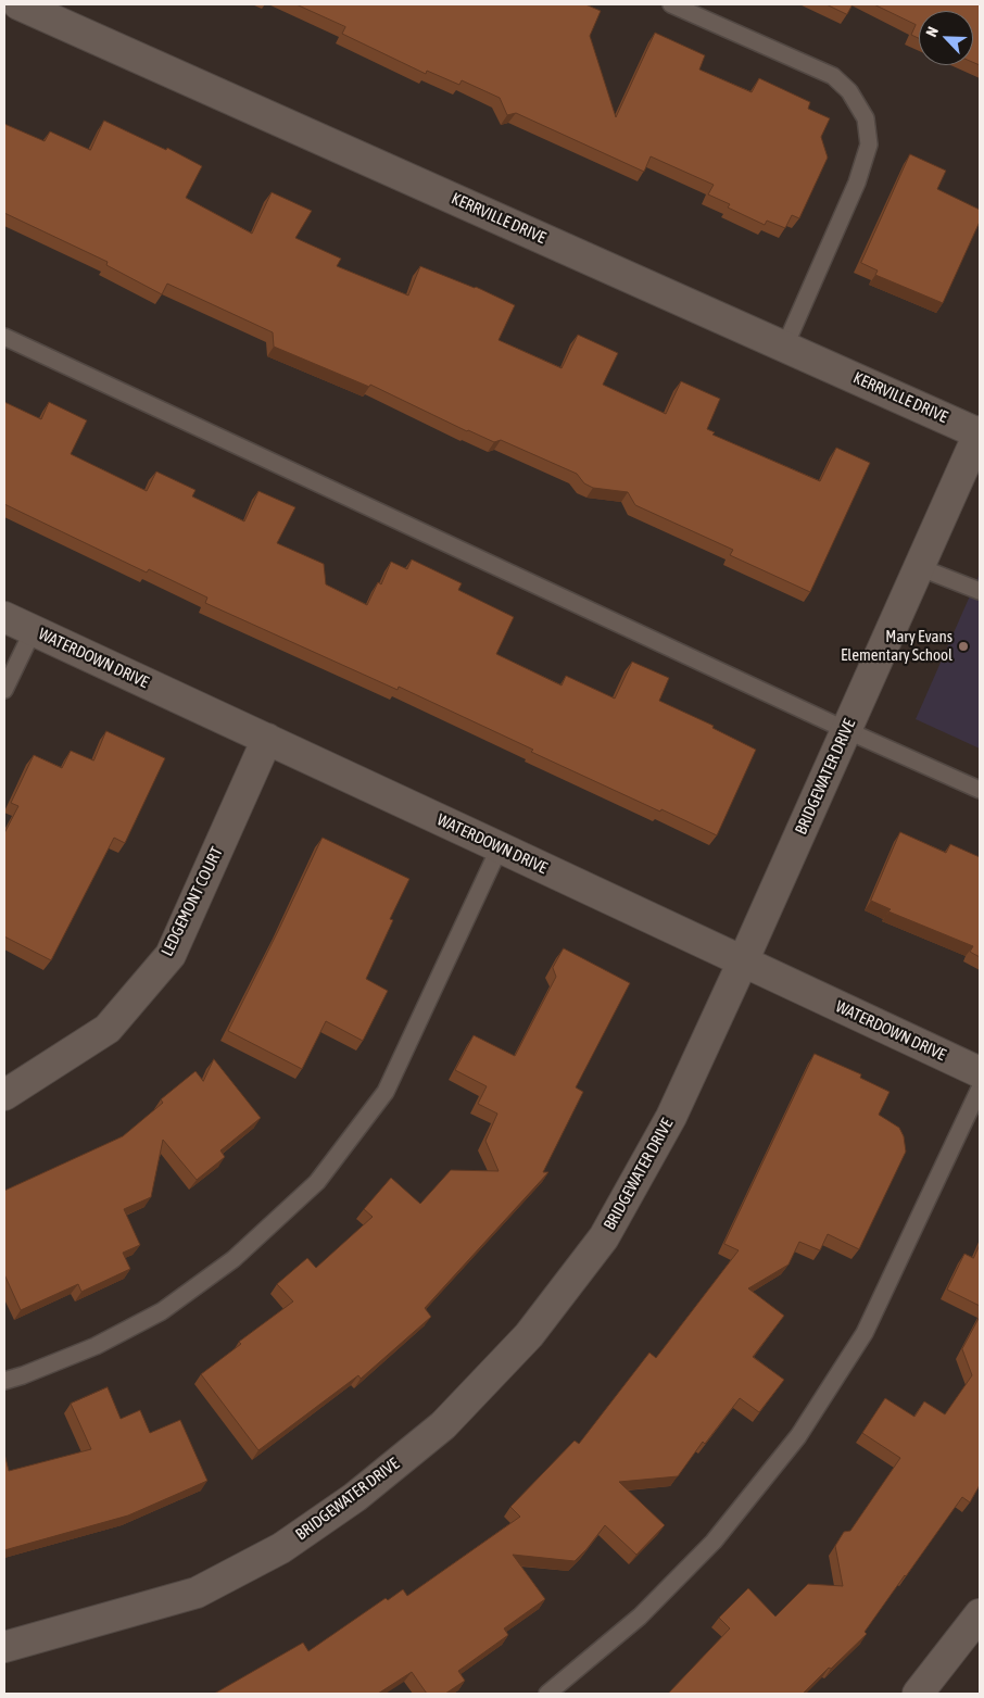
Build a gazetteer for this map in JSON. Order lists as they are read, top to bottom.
{
  "streets": {
    "street": [
      "KERRVILLE DRIVE",
      "WATERDOWN DRIVE",
      "BRIDGEWATER DRIVE",
      "LEDGEMONT COURT"
    ]
  },
  "crossings": [
    ["KERRVILLE DRIVE", "BRIDGEWATER DRIVE"],
    ["WATERDOWN DRIVE", "BRIDGEWATER DRIVE"],
    ["WATERDOWN DRIVE", "LEDGEMONT COURT"]
  ],
  "places": ["Mary Evans Elementary School"],
  "north": "top left"
}
